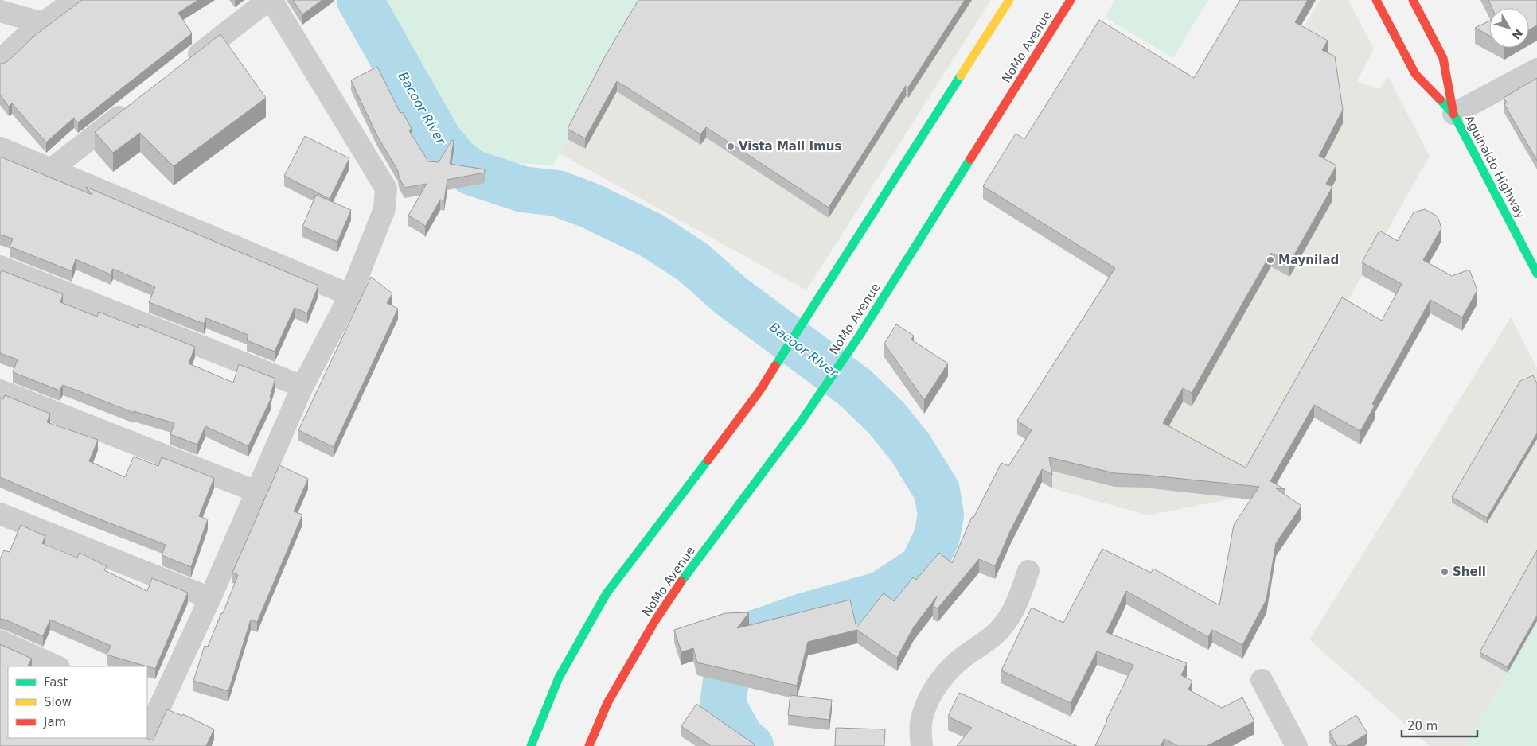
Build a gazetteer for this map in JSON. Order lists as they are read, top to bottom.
{
  "streets": {
    "main road": ["NoMo Avenue", "Aguinaldo Highway"]
  },
  "water": ["Bacoor River"],
  "places": ["Vista Mall Imus", "Maynilad", "Shell"],
  "legend": ["Fast", "Slow", "Jam"],
  "scale_bar": "20 m",
  "north": "bottom right"
}
